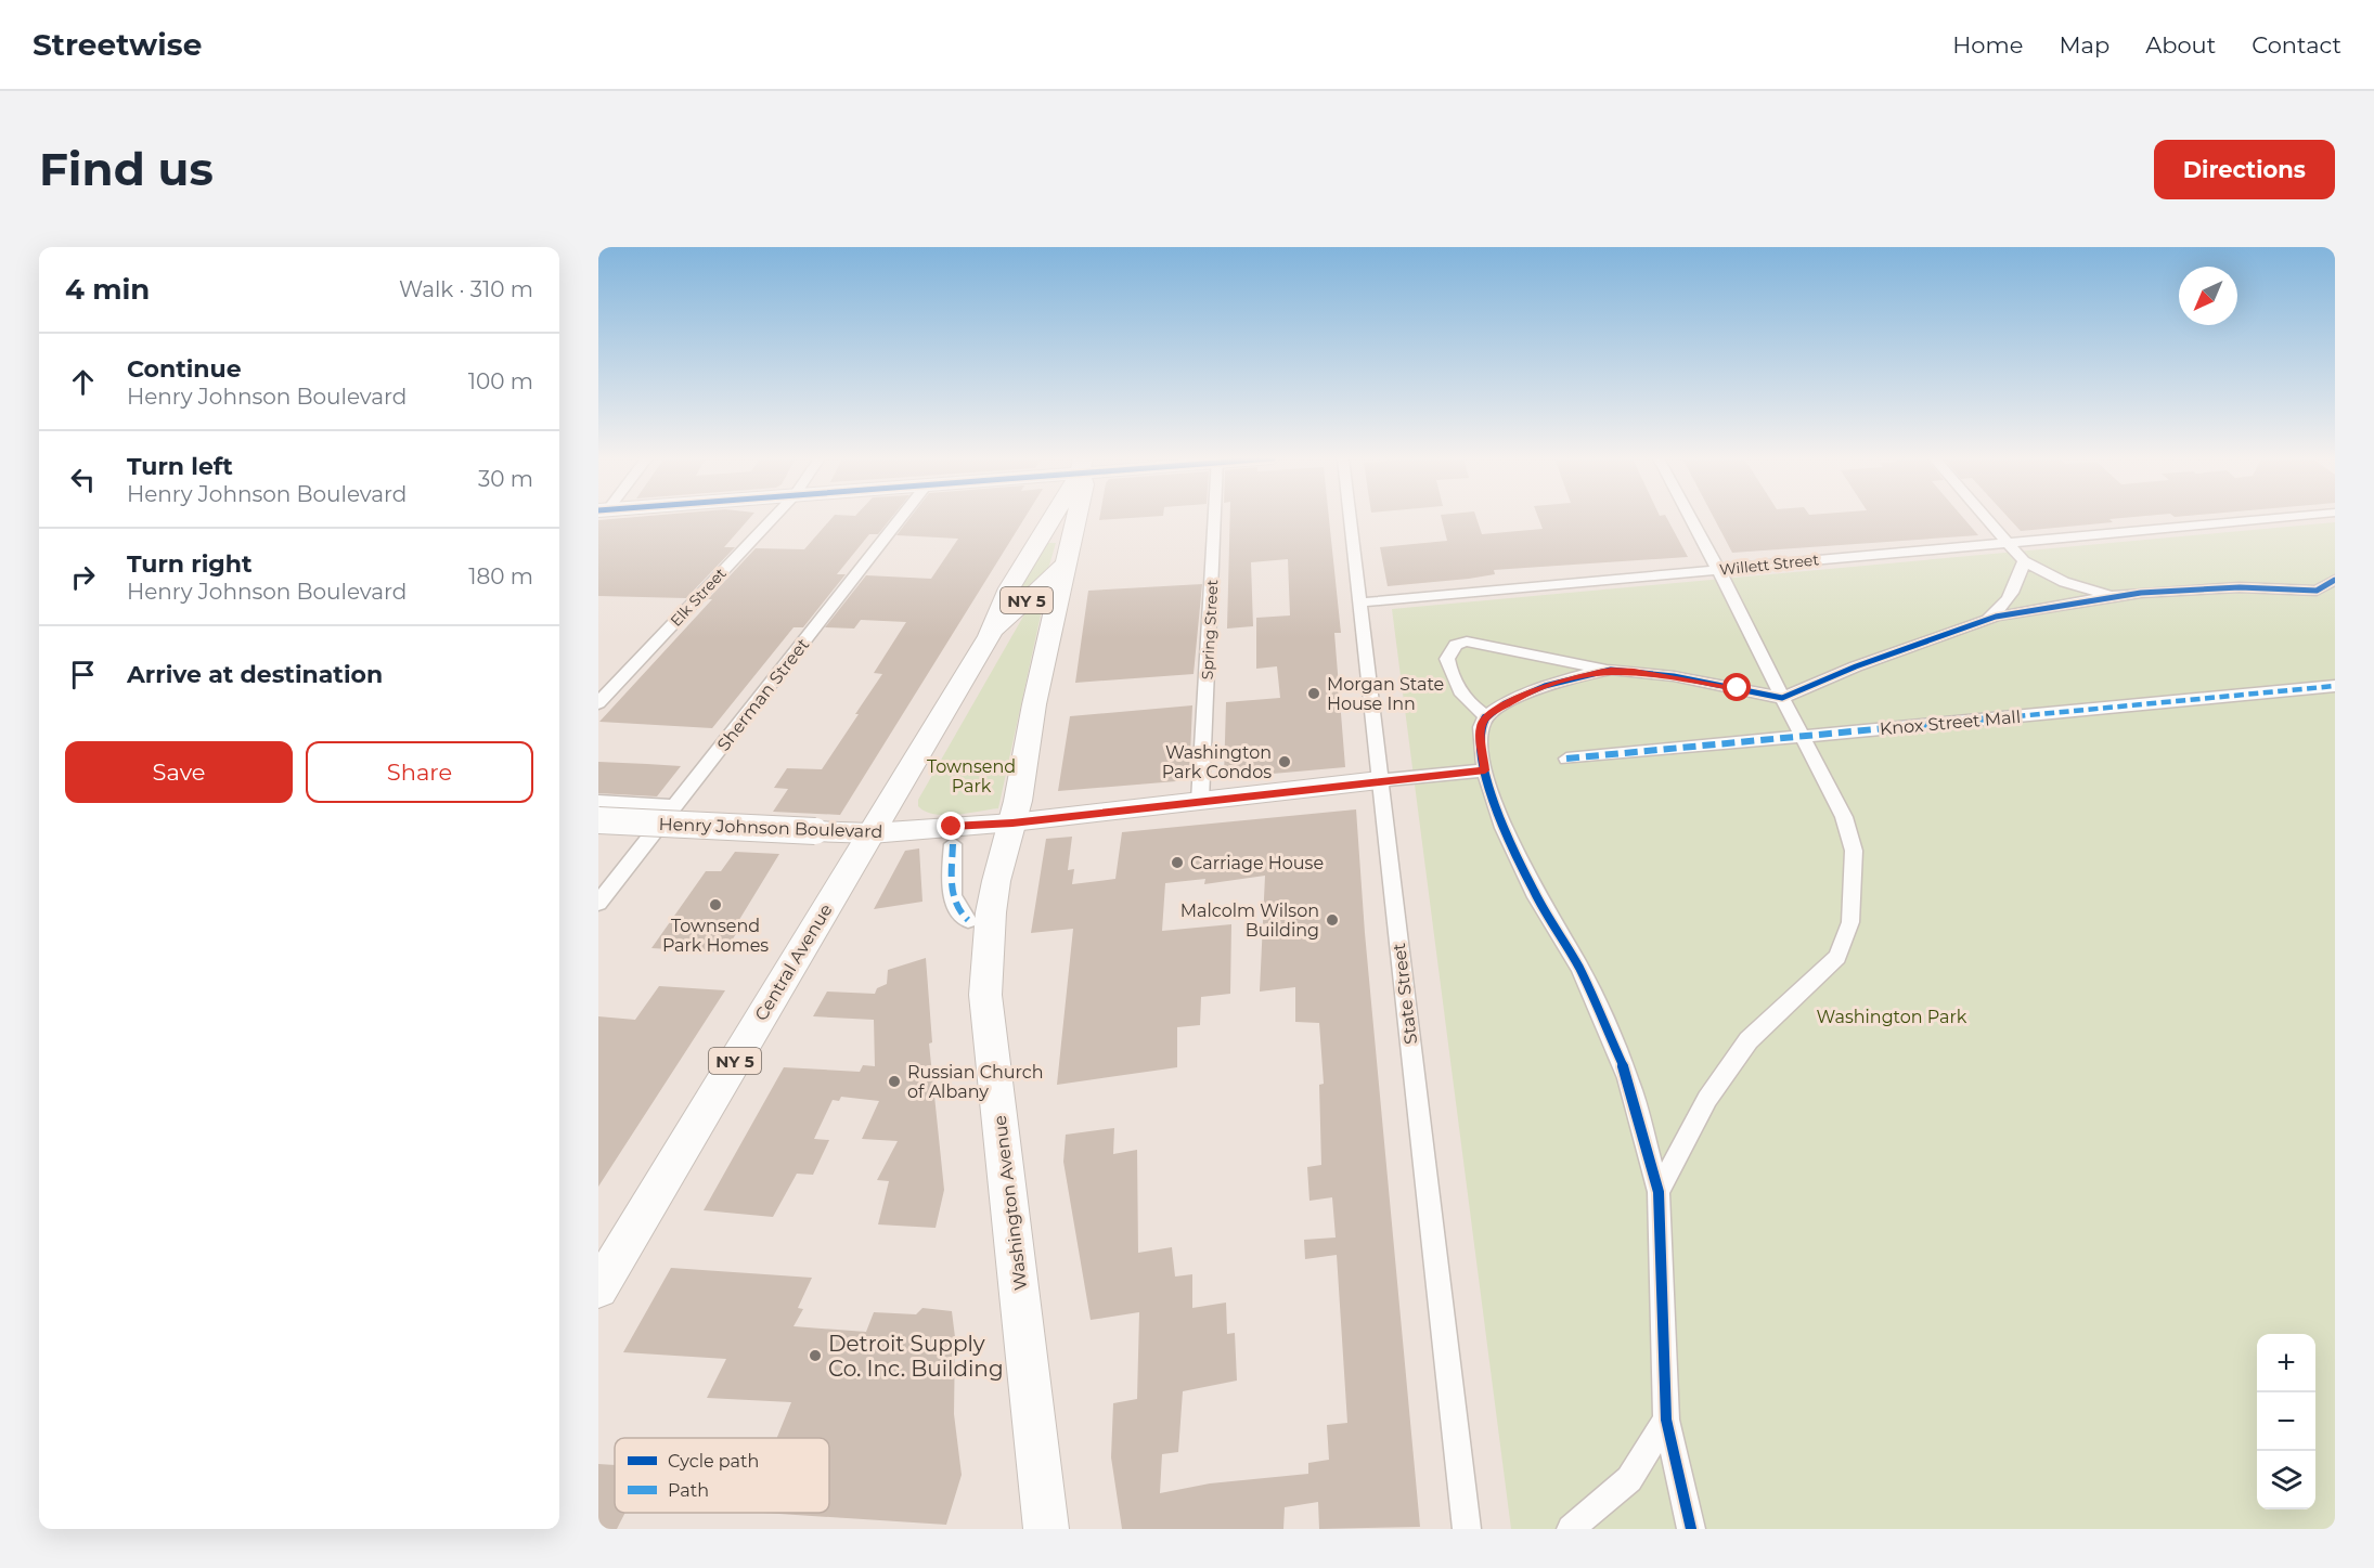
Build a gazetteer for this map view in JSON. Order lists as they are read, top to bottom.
{
  "streets": {
    "main road": ["NY 5", "Central Avenue", "Washington Avenue"],
    "street": [
      "Willett Street",
      "Elk Street",
      "Spring Street",
      "Sherman Street",
      "Knox Street Mall",
      "Henry Johnson Boulevard",
      "State Street"
    ]
  },
  "crossings": [
    ["Willett Street", "State Street"],
    ["Spring Street", "Henry Johnson Boulevard"],
    ["Sherman Street", "Henry Johnson Boulevard"],
    ["Henry Johnson Boulevard", "Central Avenue"],
    ["Henry Johnson Boulevard", "State Street"],
    ["Henry Johnson Boulevard", "Washington Avenue"],
    ["Central Avenue", "Washington Avenue"]
  ],
  "parks": ["Townsend Park", "Washington Park"],
  "places": [
    "Morgan State House Inn",
    "Washington Park Condos",
    "Carriage House",
    "Townsend Park Homes",
    "Malcolm Wilson Building",
    "Russian Church of Albany",
    "Detroit Supply Co. Inc. Building"
  ],
  "legend": ["Cycle path", "Path"],
  "north": "bottom left",
  "page": {
    "header": "Streetwise",
    "nav": [
      "Home",
      "Map",
      "About",
      "Contact"
    ],
    "buttons": [
      "Directions",
      ["Save", "Share"]
    ],
    "title": "Find us",
    "heading": ["4 min", "Walk · 310 m"],
    "list": [
      ["Continue", "Henry Johnson Boulevard", "100 m"],
      ["Turn left", "Henry Johnson Boulevard", "30 m"],
      ["Turn right", "Henry Johnson Boulevard", "180 m"],
      "Arrive at destination"
    ],
    "map_buttons": ["+", "−"]
  }
}
